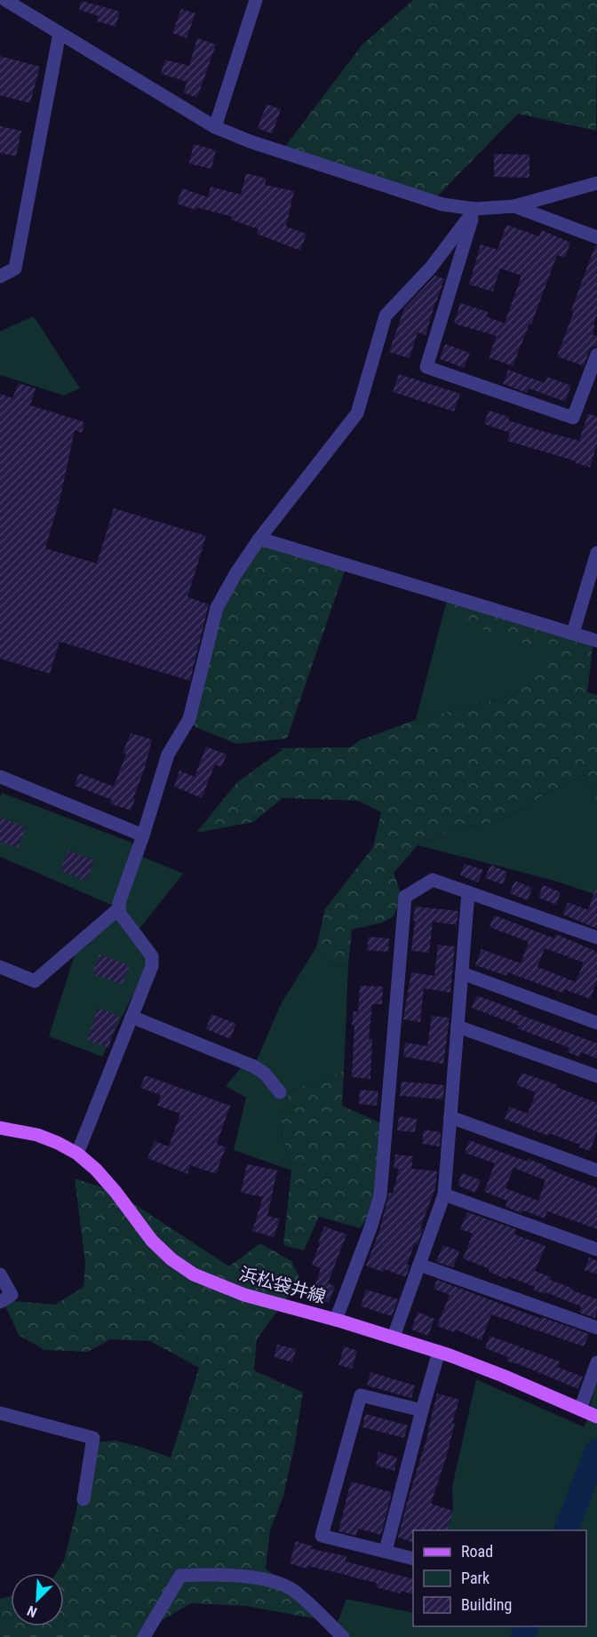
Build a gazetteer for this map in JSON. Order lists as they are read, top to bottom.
{
  "streets": {
    "main road": ["浜松袋井線"]
  },
  "legend": ["Road", "Park", "Building"],
  "north": "bottom left"
}
